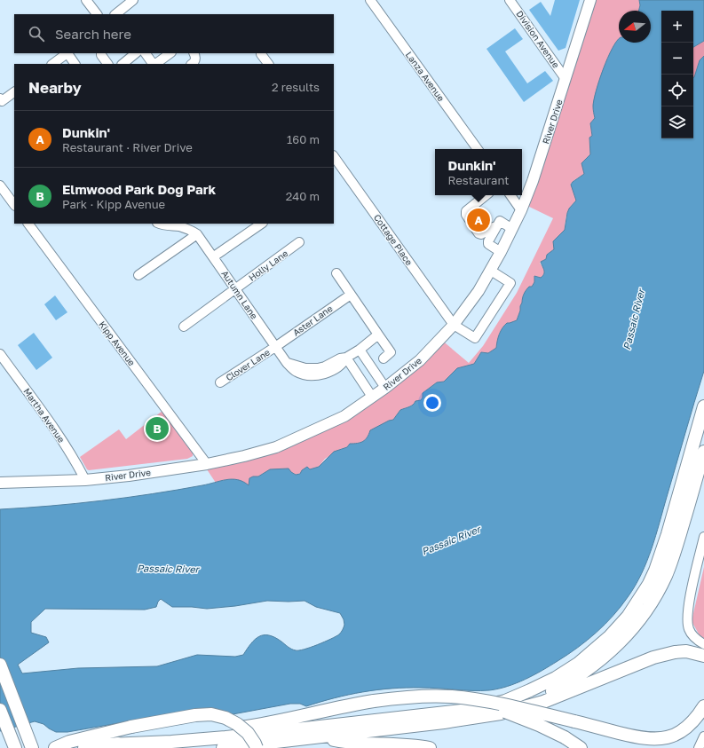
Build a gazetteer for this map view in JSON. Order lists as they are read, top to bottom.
{
  "streets": {
    "main road": ["River Drive"],
    "street": [
      "Division Avenue",
      "Lanza Avenue",
      "Cottage Place",
      "Holly Lane",
      "Autumn Lane",
      "Aster Lane",
      "Kipp Avenue",
      "Clover Lane",
      "Martha Avenue"
    ]
  },
  "crossings": [
    ["Division Avenue", "River Drive"],
    ["River Drive", "Cottage Place"],
    ["River Drive", "Kipp Avenue"],
    ["River Drive", "Martha Avenue"],
    ["Holly Lane", "Autumn Lane"],
    ["Autumn Lane", "Aster Lane"],
    ["Autumn Lane", "Clover Lane"],
    ["Aster Lane", "Clover Lane"]
  ],
  "water": ["Passaic River"],
  "north": "left",
  "page": {
    "map_buttons": ["+", "−"],
    "search": "Search here",
    "heading": ["Nearby", "2 results"],
    "list": [
      {
        "mark": "A",
        "name": "Dunkin'",
        "note": "Restaurant · River Drive",
        "value": "160 m"
      },
      {
        "mark": "B",
        "name": "Elmwood Park Dog Park",
        "note": "Park · Kipp Avenue",
        "value": "240 m"
      }
    ],
    "popup": ["Dunkin'", "Restaurant"],
    "pins": ["A", "B"]
  }
}
